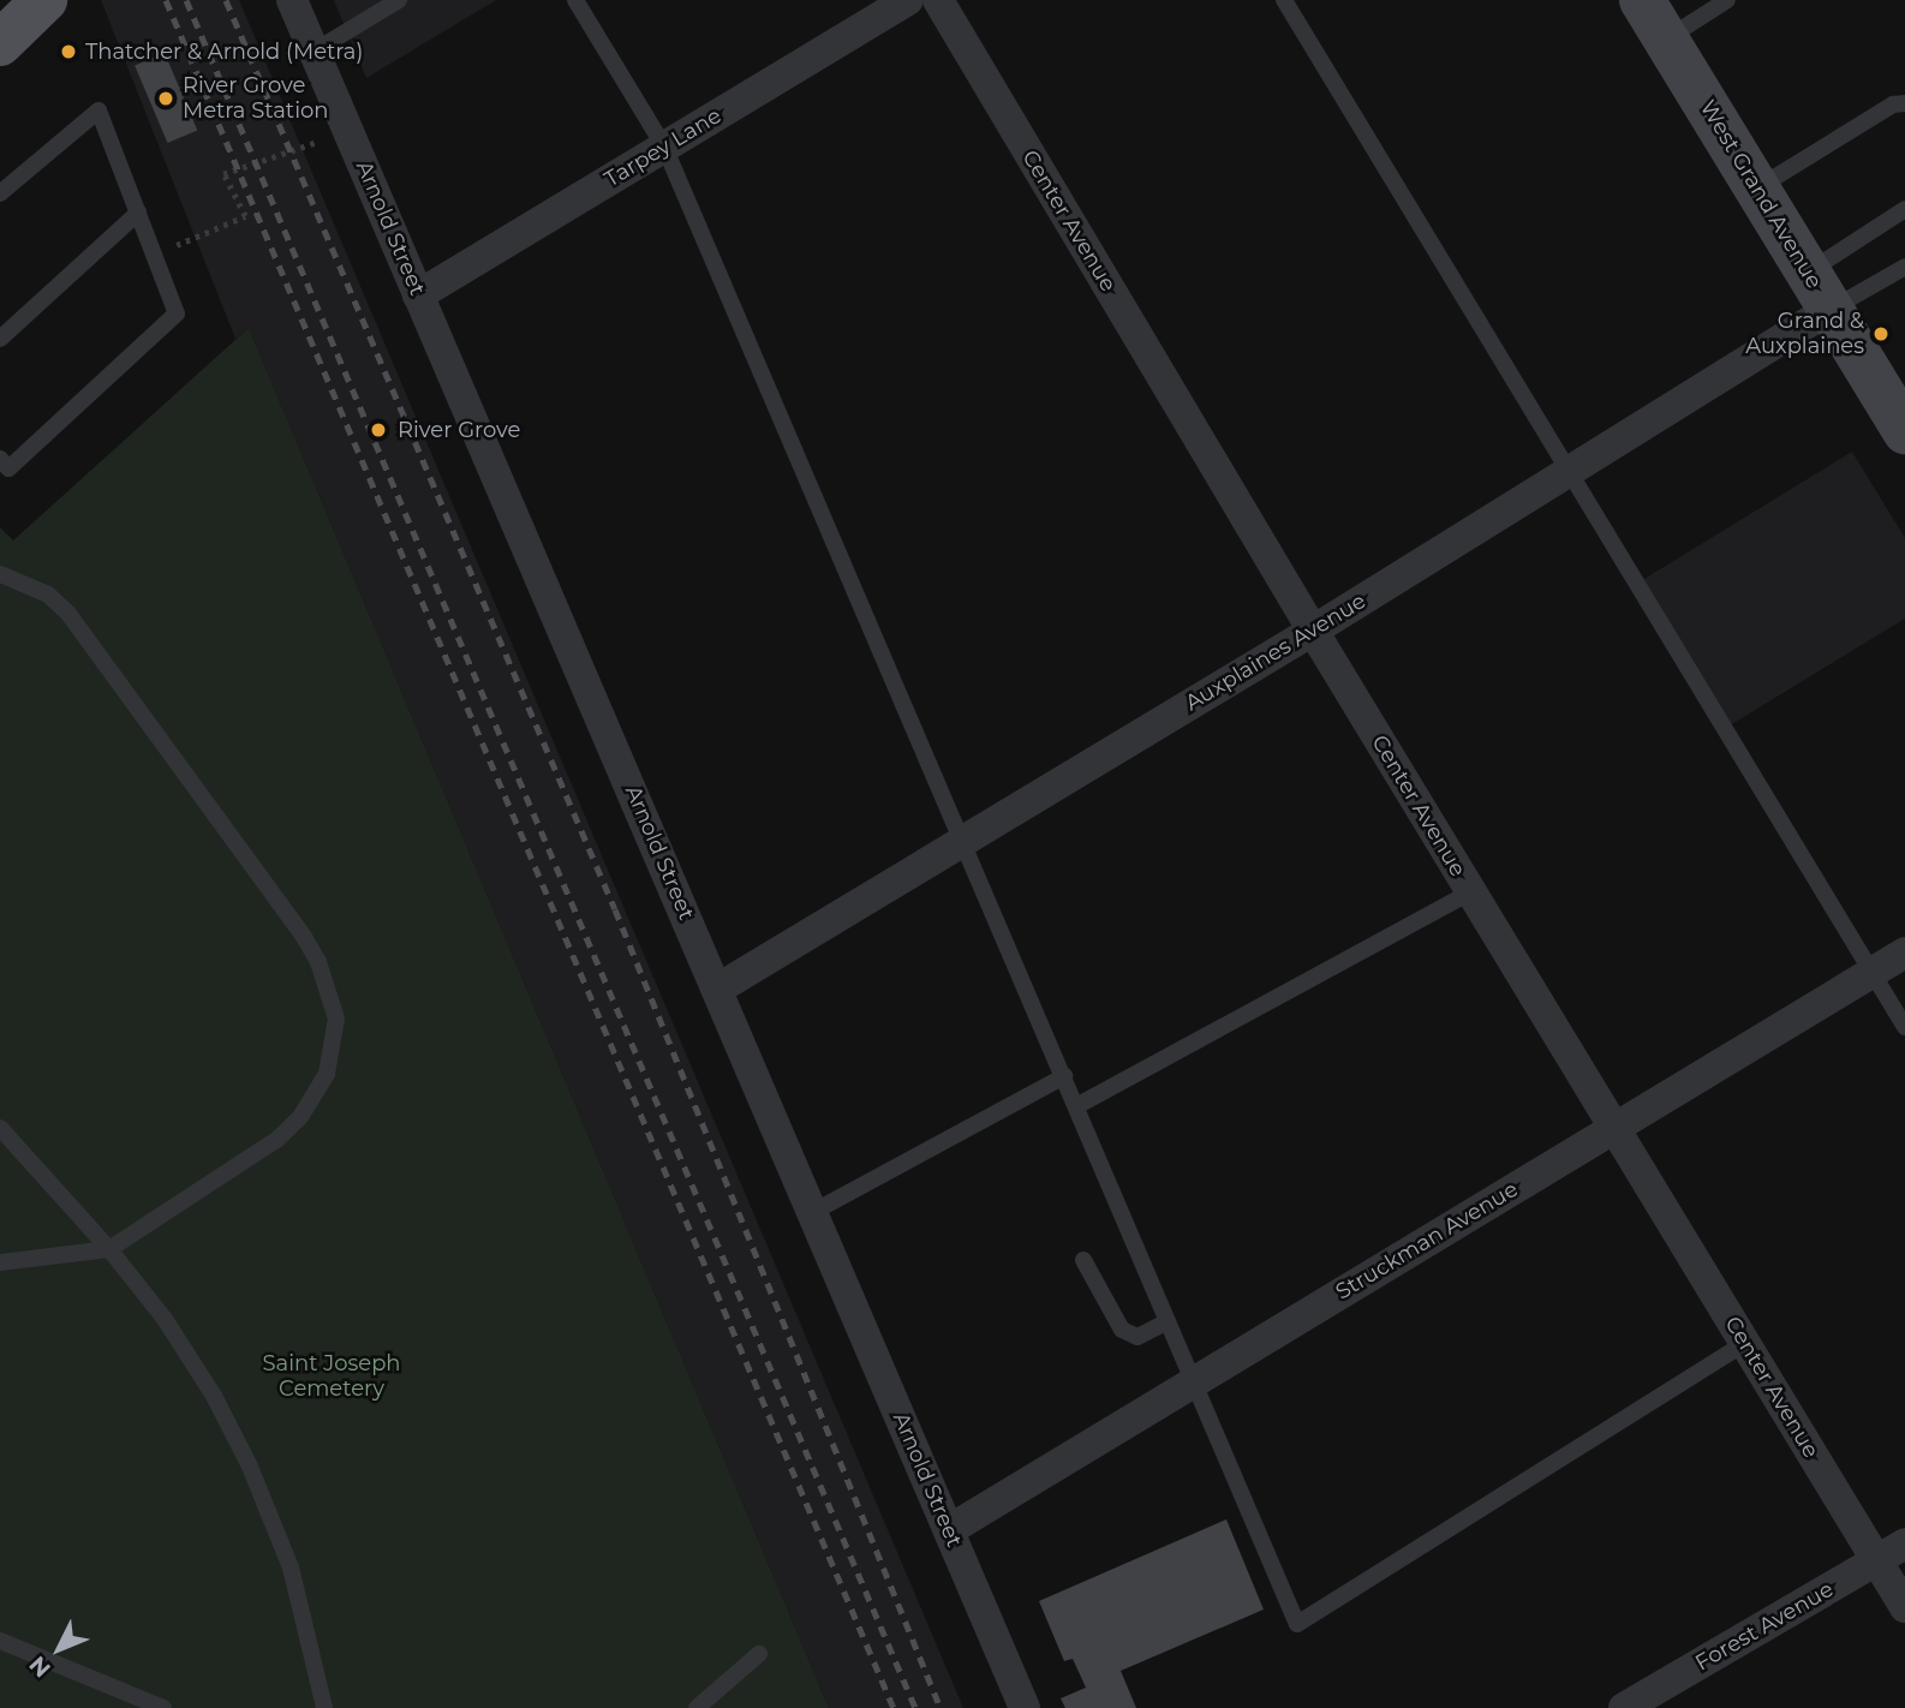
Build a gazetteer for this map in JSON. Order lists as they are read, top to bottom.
{
  "streets": {
    "main road": ["West Grand Avenue"],
    "street": [
      "Tarpey Lane",
      "Center Avenue",
      "Arnold Street",
      "Auxplaines Avenue",
      "Struckman Avenue",
      "Forest Avenue"
    ]
  },
  "crossings": [
    ["Tarpey Lane", "Arnold Street"],
    ["West Grand Avenue", "Auxplaines Avenue"],
    ["Center Avenue", "Auxplaines Avenue"],
    ["Center Avenue", "Struckman Avenue"],
    ["Center Avenue", "Forest Avenue"],
    ["Arnold Street", "Auxplaines Avenue"],
    ["Arnold Street", "Struckman Avenue"]
  ],
  "parks": ["Saint Joseph Cemetery"],
  "places": [
    "Thatcher & Arnold (Metra)",
    "River Grove Metra Station",
    "Grand & Auxplaines",
    "River Grove"
  ],
  "north": "bottom left"
}
